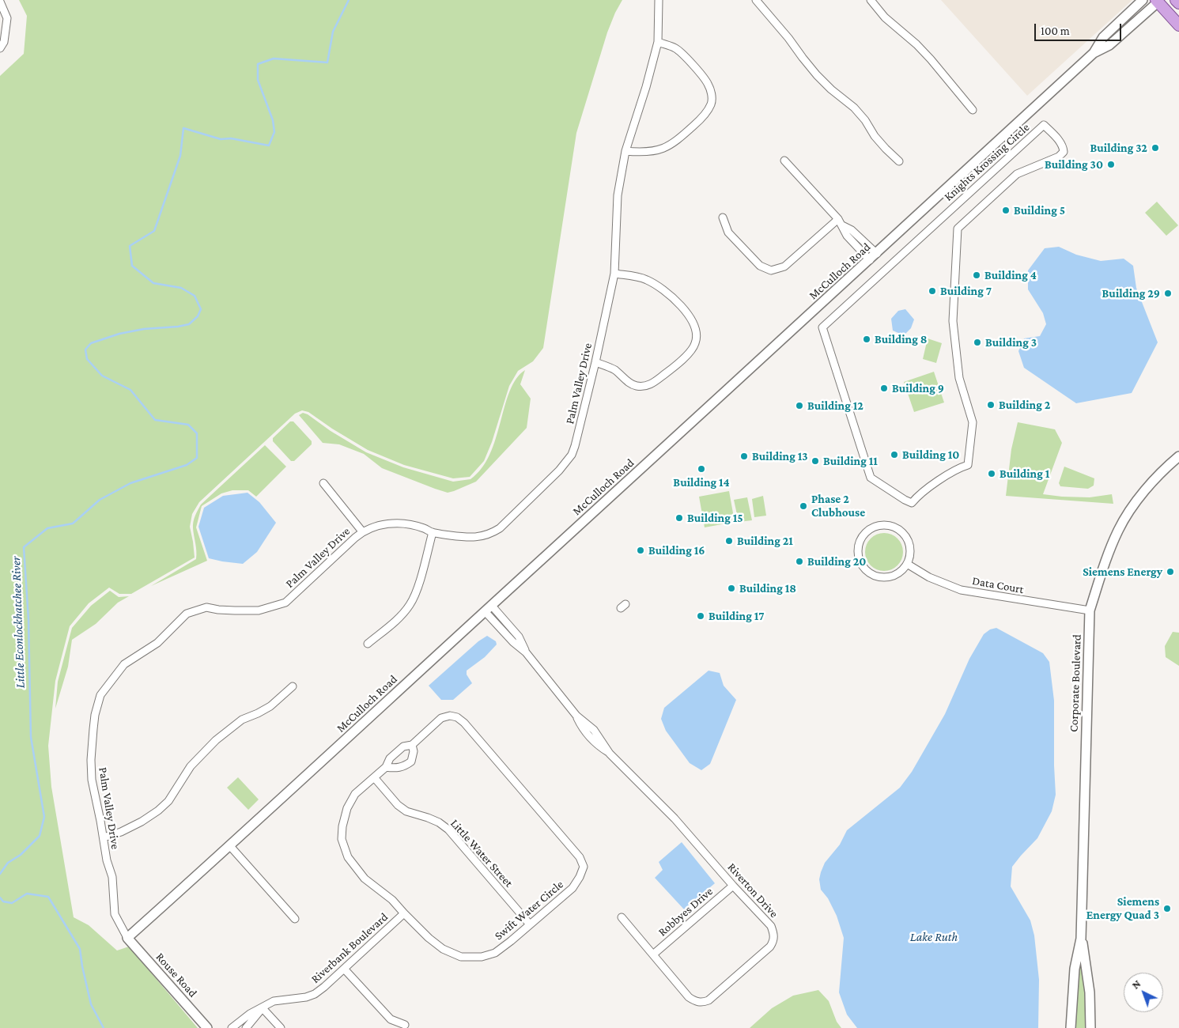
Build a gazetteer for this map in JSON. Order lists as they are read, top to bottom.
{
  "streets": {
    "street": [
      "Knights Krossing Circle",
      "McCulloch Road",
      "Palm Valley Drive",
      "Data Court",
      "Corporate Boulevard",
      "Little Water Street",
      "Riverton Drive",
      "Swift Water Circle",
      "Robbyes Drive",
      "Riverbank Boulevard",
      "Rouse Road"
    ]
  },
  "crossings": [
    ["McCulloch Road", "Palm Valley Drive"],
    ["McCulloch Road", "Riverton Drive"],
    ["McCulloch Road", "Rouse Road"],
    ["Palm Valley Drive", "Rouse Road"],
    ["Data Court", "Corporate Boulevard"],
    ["Little Water Street", "Swift Water Circle"],
    ["Riverton Drive", "Robbyes Drive"],
    ["Swift Water Circle", "Riverbank Boulevard"]
  ],
  "water": ["Little Econlockhatchee River", "Lake Ruth"],
  "places": [
    "Building 32",
    "Building 30",
    "Building 5",
    "Building 4",
    "Building 7",
    "Building 29",
    "Building 8",
    "Building 3",
    "Building 9",
    "Building 2",
    "Building 12",
    "Building 10",
    "Building 13",
    "Building 11",
    "Building 14",
    "Building 1",
    "Phase 2 Clubhouse",
    "Building 15",
    "Building 21",
    "Building 16",
    "Building 20",
    "Siemens Energy",
    "Building 18",
    "Building 17",
    "Siemens Energy Quad 3"
  ],
  "scale_bar": "100 m",
  "north": "top left"
}
